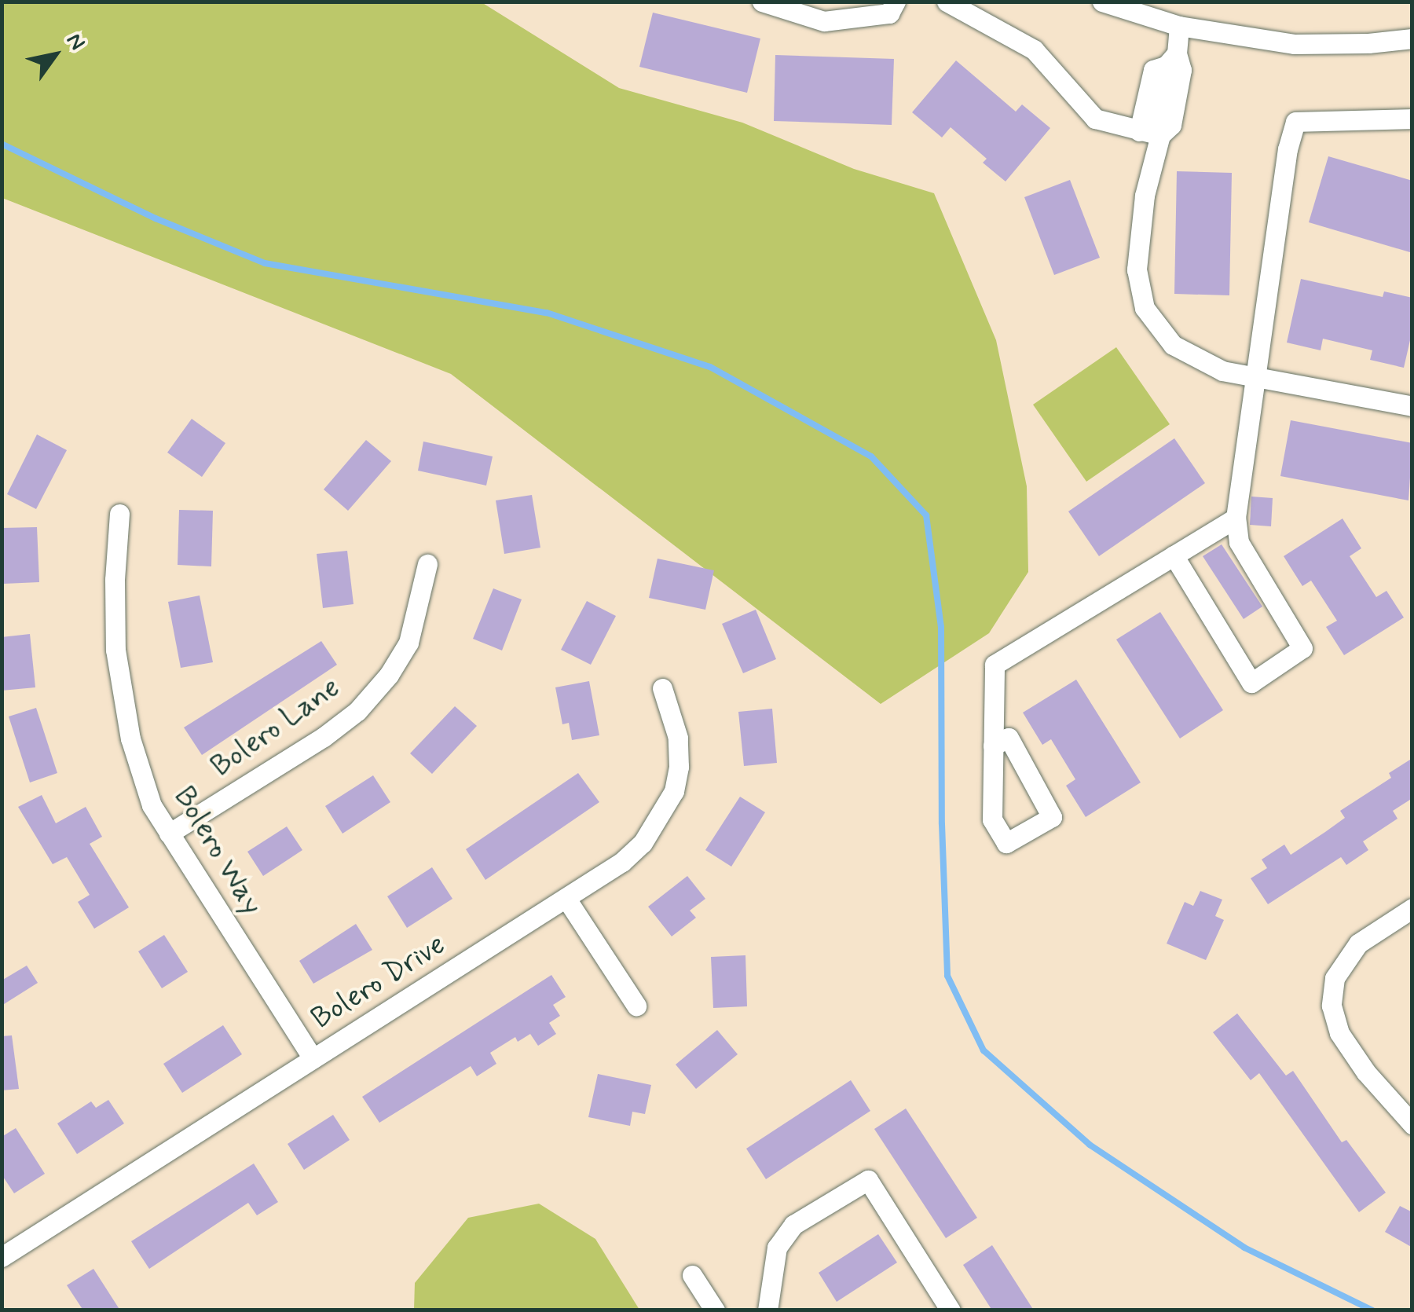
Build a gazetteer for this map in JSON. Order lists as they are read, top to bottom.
{
  "streets": {
    "street": ["Bolero Lane", "Bolero Way", "Bolero Drive"]
  },
  "crossings": [
    ["Bolero Lane", "Bolero Way"],
    ["Bolero Way", "Bolero Drive"]
  ],
  "north": "top right"
}
